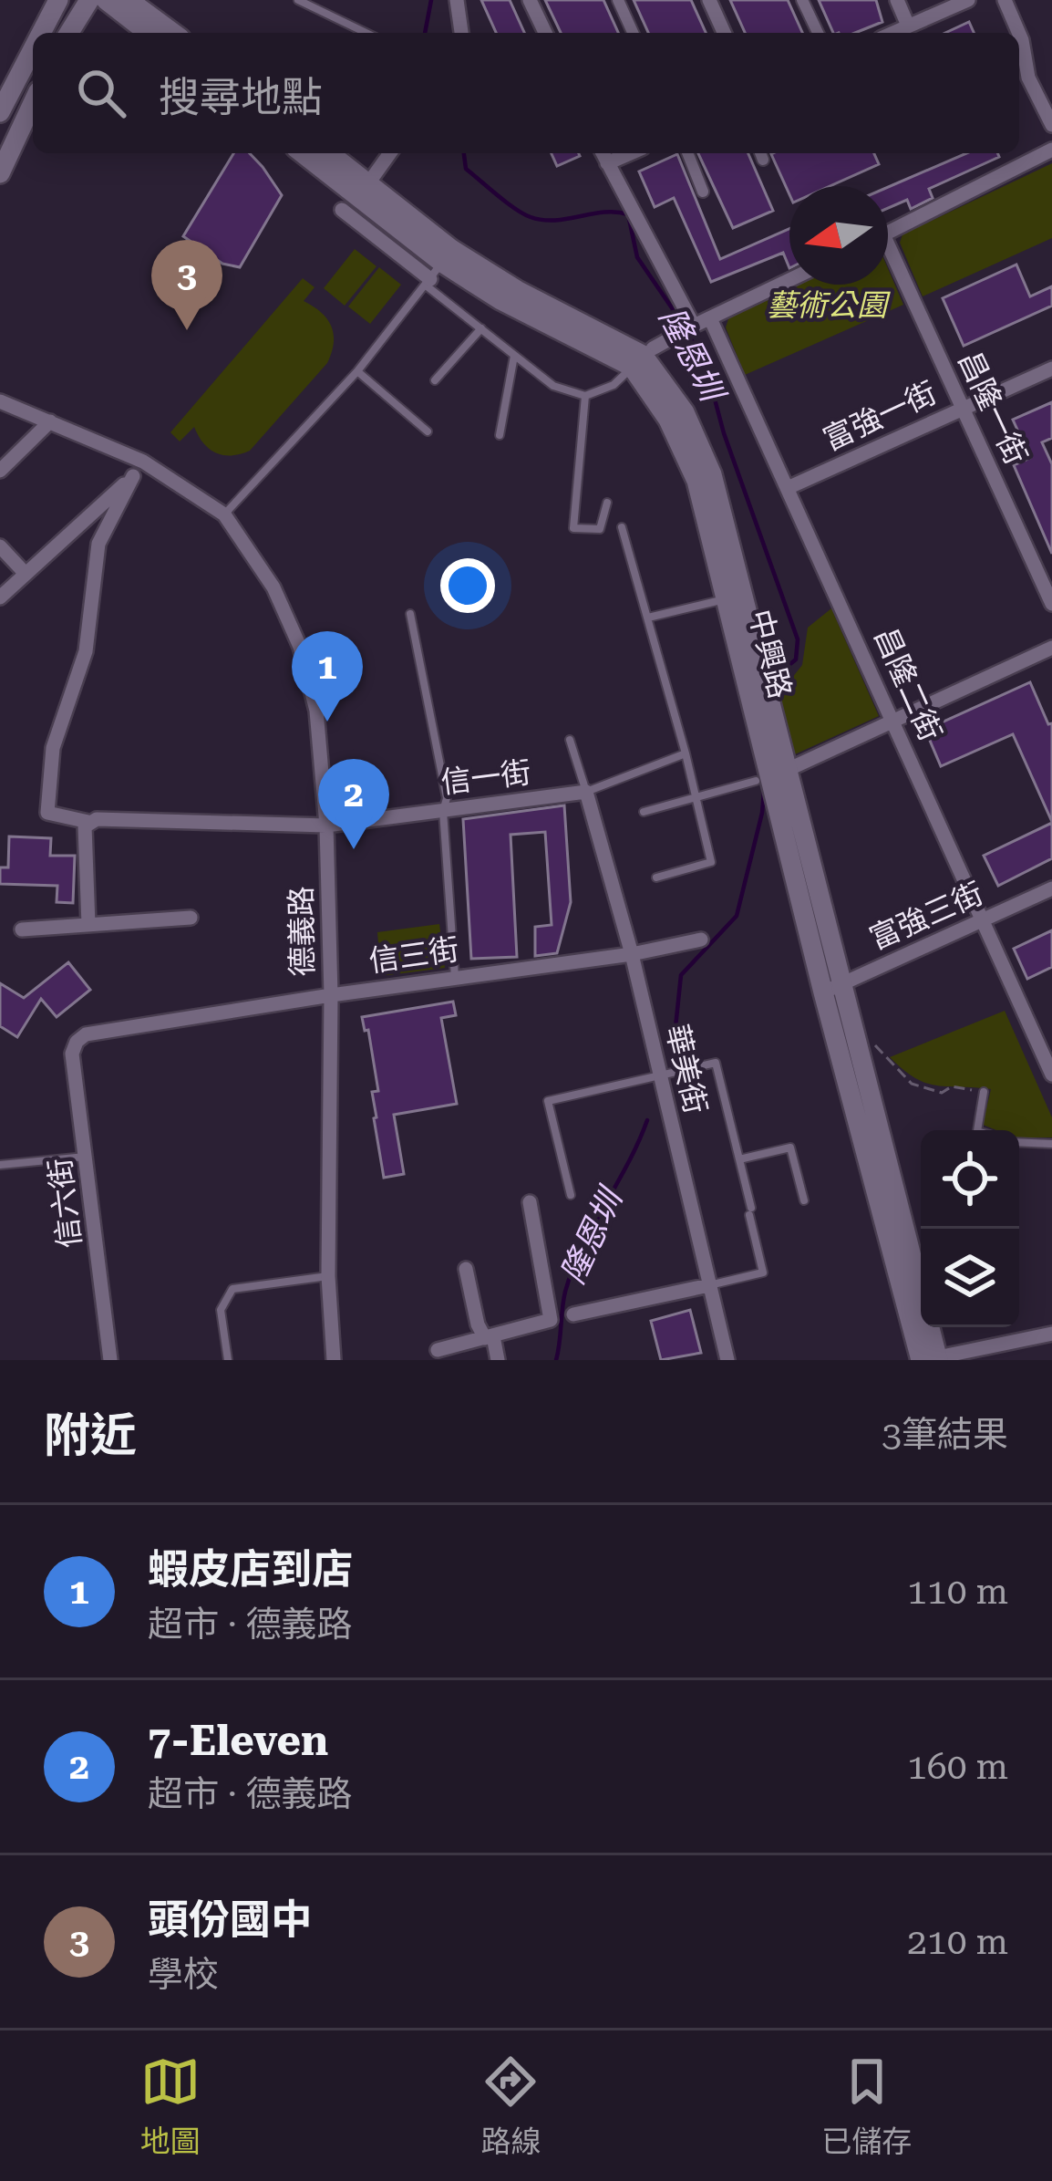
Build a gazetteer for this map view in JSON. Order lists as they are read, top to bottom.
{
  "streets": {
    "street": [
      "昌隆一街",
      "富強一街",
      "中興路",
      "昌隆二街",
      "信一街",
      "富強三街",
      "德義路",
      "信三街",
      "華美街",
      "信六街"
    ]
  },
  "crossings": [
    ["昌隆一街", "富強一街"],
    ["富強一街", "昌隆二街"],
    ["中興路", "富強三街"],
    ["昌隆二街", "富強三街"],
    ["信一街", "德義路"],
    ["信一街", "華美街"],
    ["德義路", "信三街"],
    ["信三街", "華美街"],
    ["信三街", "信六街"]
  ],
  "water": ["隆恩圳"],
  "parks": ["藝術公園"],
  "north": "left",
  "page": {
    "search": "搜尋地點",
    "pins": ["3", "1", "2"],
    "heading": ["附近", "3筆結果"],
    "list": [
      {
        "mark": "1",
        "name": "蝦皮店到店",
        "note": "超市 · 德義路",
        "value": "110 m"
      },
      {
        "mark": "2",
        "name": "7-Eleven",
        "note": "超市 · 德義路",
        "value": "160 m"
      },
      {
        "mark": "3",
        "name": "頭份國中",
        "note": "學校",
        "value": "210 m"
      }
    ],
    "nav": ["地圖", "路線", "已儲存"]
  }
}
